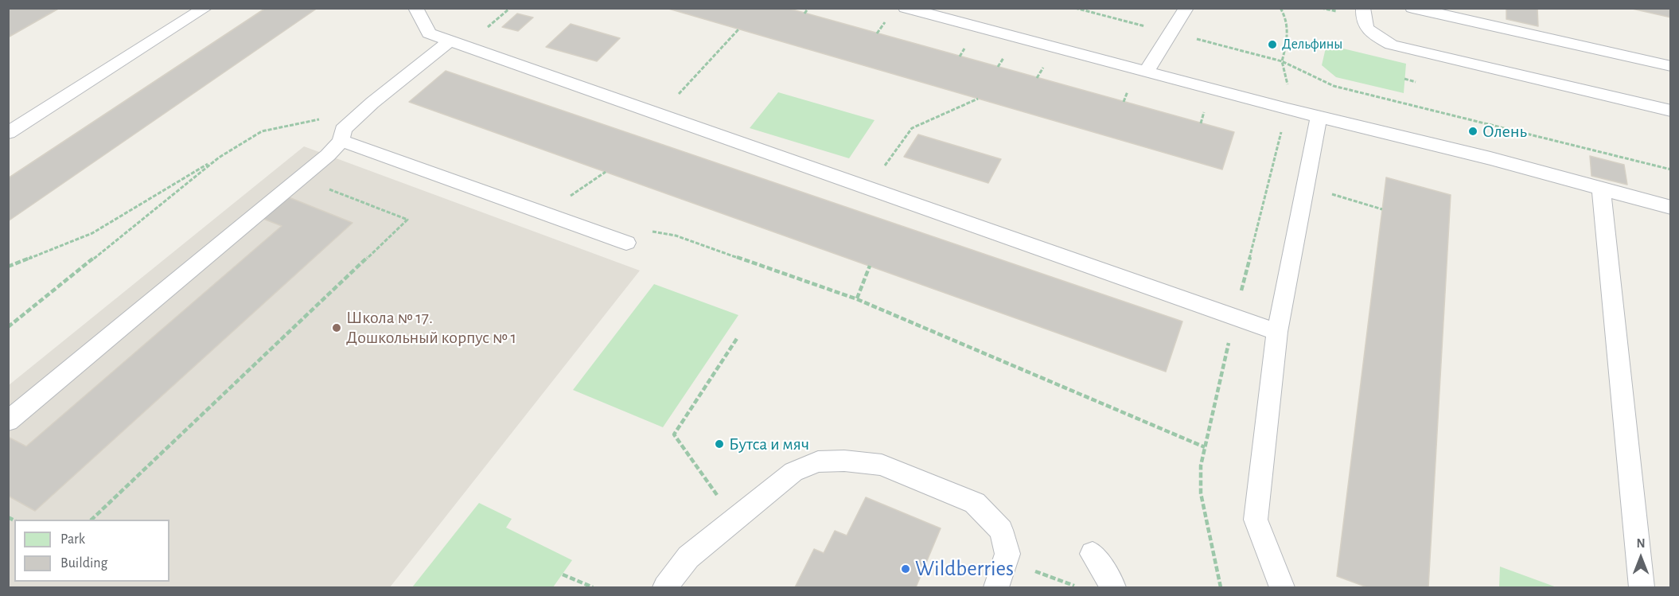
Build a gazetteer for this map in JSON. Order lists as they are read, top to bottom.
{
  "places": [
    "Дельфины",
    "Олень",
    "Школа № 17. Дошкольный корпус № 1",
    "Бутса и мяч",
    "Wildberries"
  ],
  "legend": ["Park", "Building"],
  "north": "top"
}
